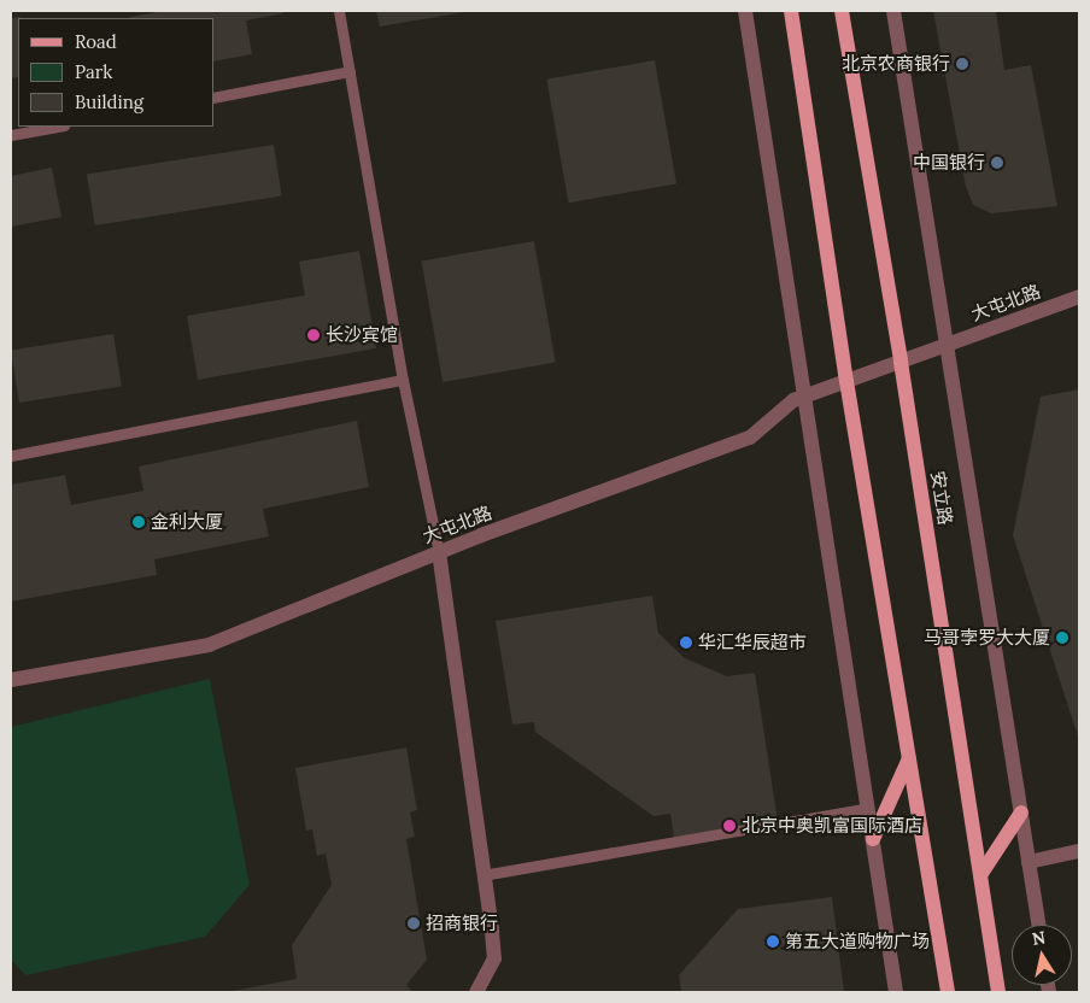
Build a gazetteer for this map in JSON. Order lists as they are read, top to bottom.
{
  "streets": {
    "main road": ["安立路"],
    "street": ["大屯北路"]
  },
  "crossings": [
    ["大屯北路", "安立路"]
  ],
  "places": [
    "北京农商银行",
    "中国银行",
    "长沙宾馆",
    "金利大厦",
    "马哥孛罗大大厦",
    "华汇华辰超市",
    "北京中奥凯富国际酒店",
    "招商银行",
    "第五大道购物广场"
  ],
  "legend": ["Road", "Park", "Building"],
  "north": "top"
}
